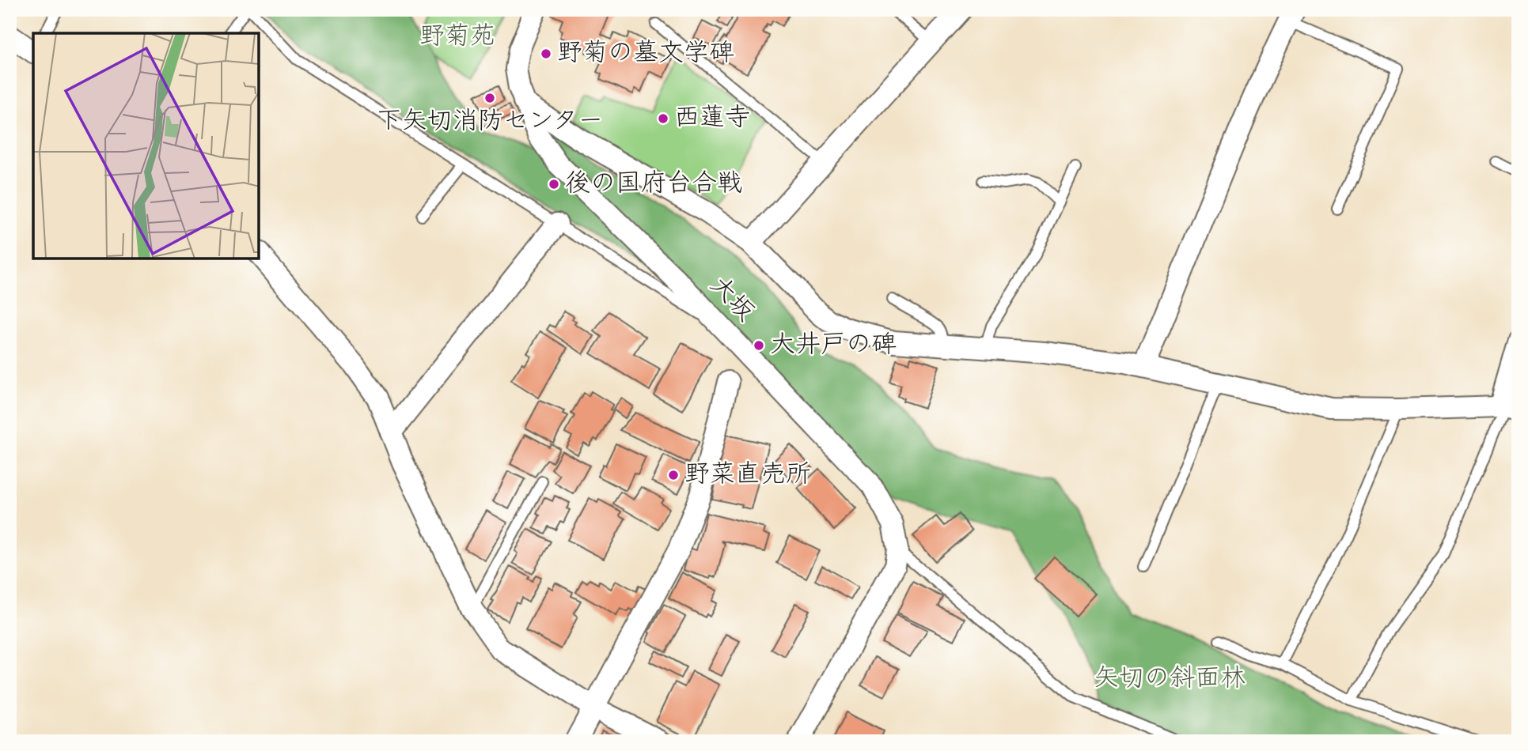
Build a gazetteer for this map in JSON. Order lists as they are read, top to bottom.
{
  "streets": {
    "street": ["大坂"]
  },
  "parks": ["野菊苑", "矢切の斜面林"],
  "places": [
    "野菊の墓文学碑",
    "下矢切消防センター",
    "西蓮寺",
    "後の国府台合戦",
    "大井戸の碑",
    "野菜直売所"
  ]
}
